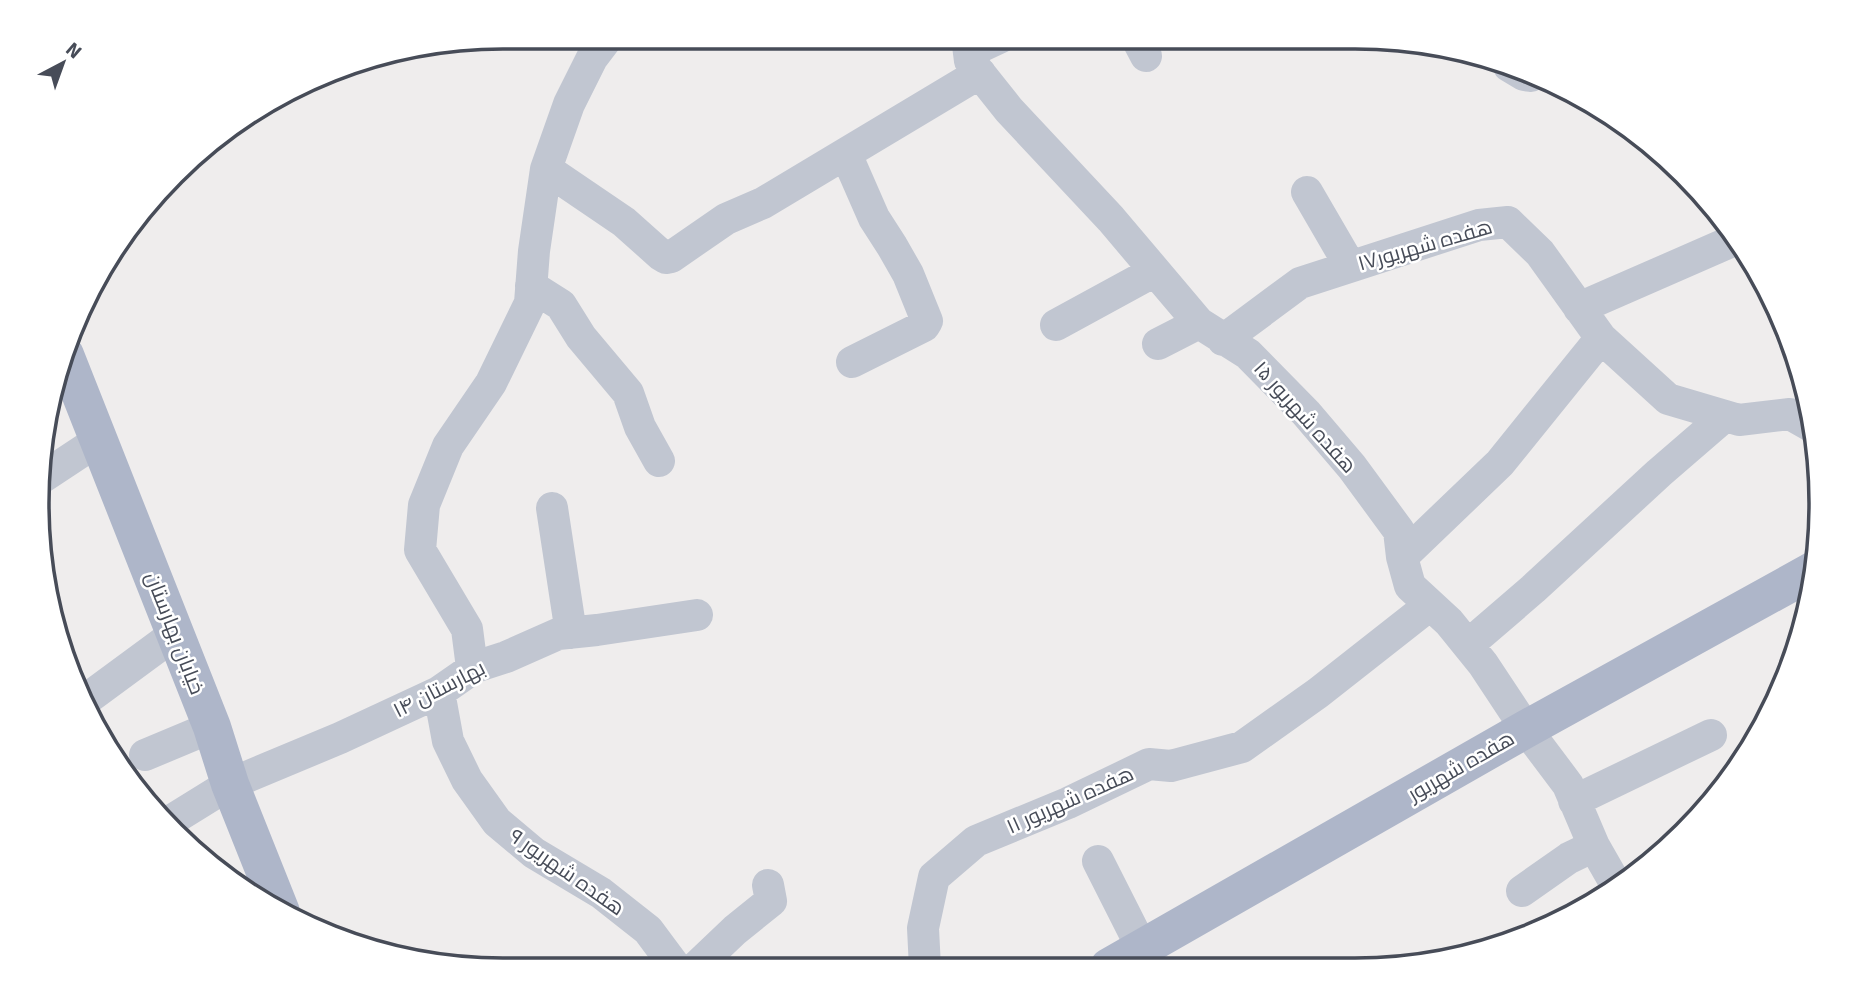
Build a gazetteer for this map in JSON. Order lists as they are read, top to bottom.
{
  "streets": {
    "main road": ["خیابان بهارستان", "هفده شهریور"],
    "street": [
      "هفده شهریور۱۷",
      "هفده شهریور ۱۵",
      "بهارستان ۱۴",
      "هفده شهریور ۱۱",
      "هفده شهریور ۹"
    ]
  },
  "crossings": [
    ["هفده شهریور۱۷", "هفده شهریور ۱۵"],
    ["هفده شهریور ۱۵", "هفده شهریور"],
    ["هفده شهریور ۱۵", "هفده شهریور ۱۱"],
    ["خیابان بهارستان", "بهارستان ۱۴"],
    ["بهارستان ۱۴", "هفده شهریور ۹"]
  ],
  "north": "top right"
}
